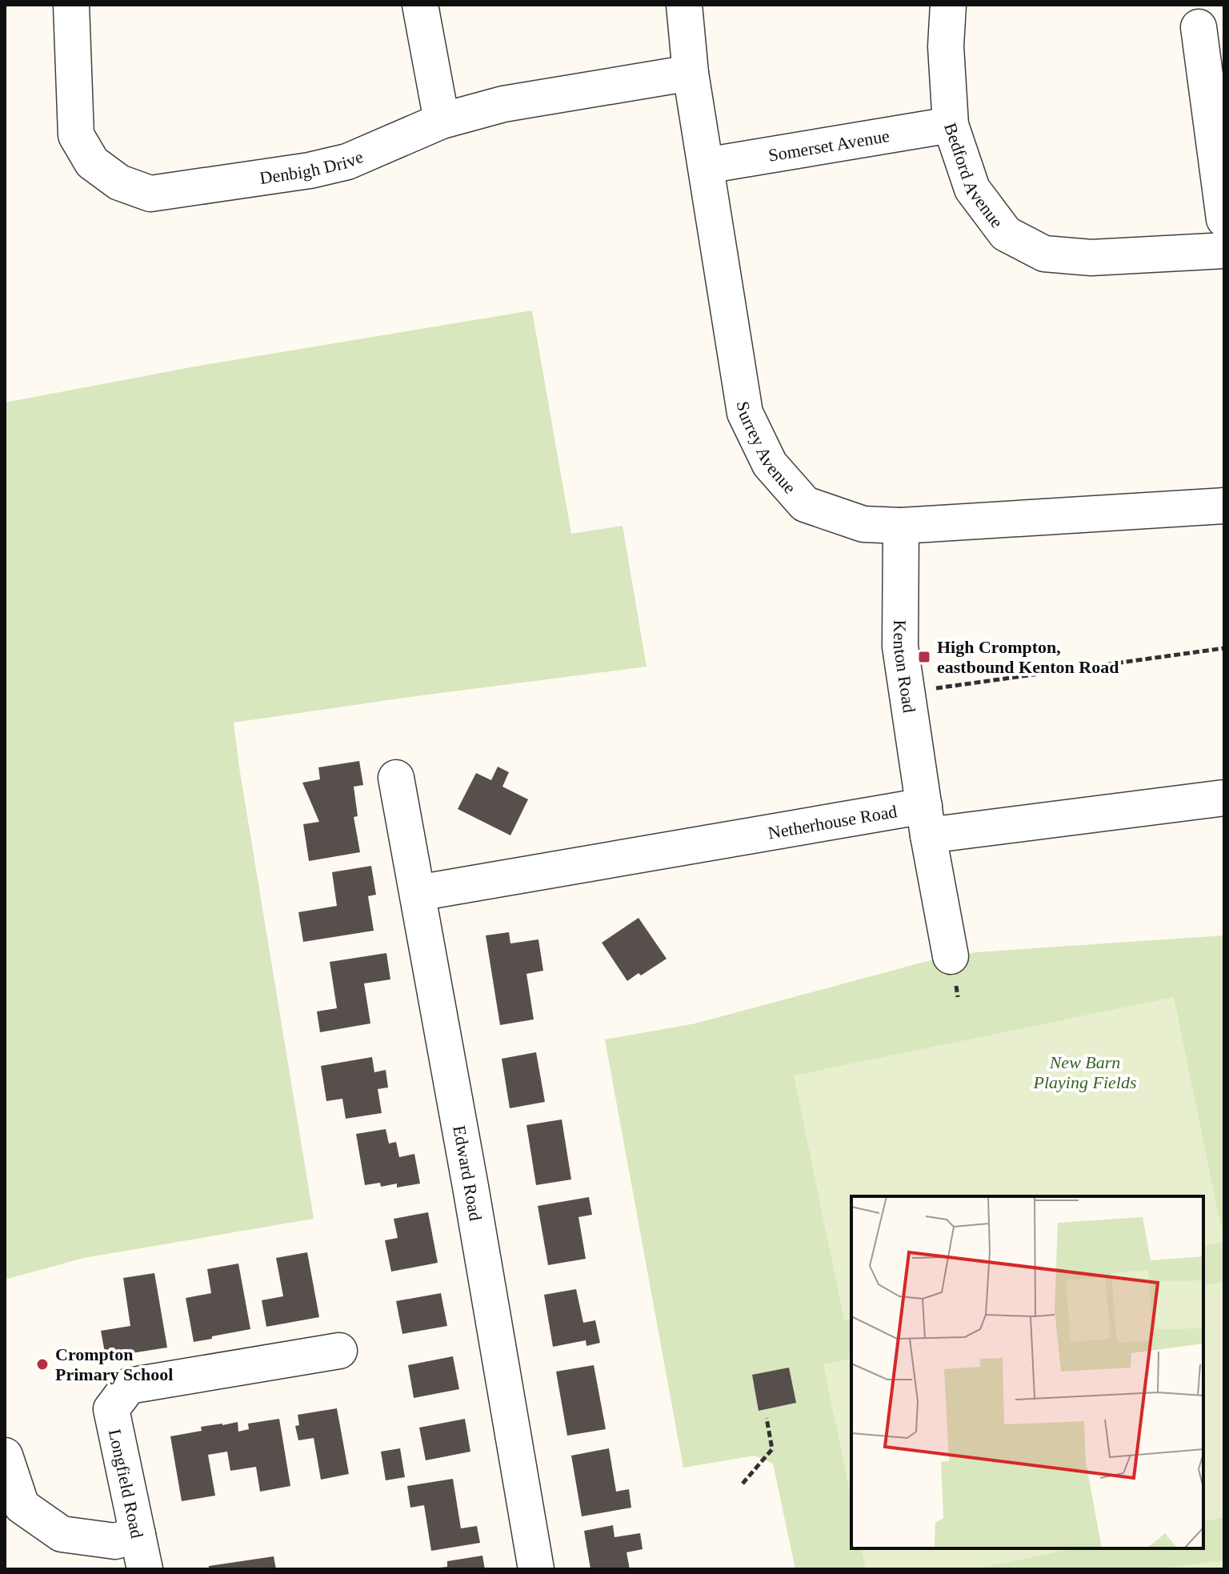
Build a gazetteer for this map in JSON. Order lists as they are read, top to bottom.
{
  "streets": {
    "street": [
      "Somerset Avenue",
      "Denbigh Drive",
      "Bedford Avenue",
      "Surrey Avenue",
      "Kenton Road",
      "Netherhouse Road",
      "Edward Road",
      "Longfield Road"
    ]
  },
  "crossings": [
    ["Somerset Avenue", "Bedford Avenue"],
    ["Somerset Avenue", "Surrey Avenue"],
    ["Denbigh Drive", "Surrey Avenue"],
    ["Surrey Avenue", "Kenton Road"],
    ["Kenton Road", "Netherhouse Road"],
    ["Netherhouse Road", "Edward Road"]
  ],
  "parks": ["New Barn Playing Fields"],
  "places": {
    "transit": ["High Crompton, eastbound Kenton Road"],
    "other": ["Crompton Primary School"]
  }
}
